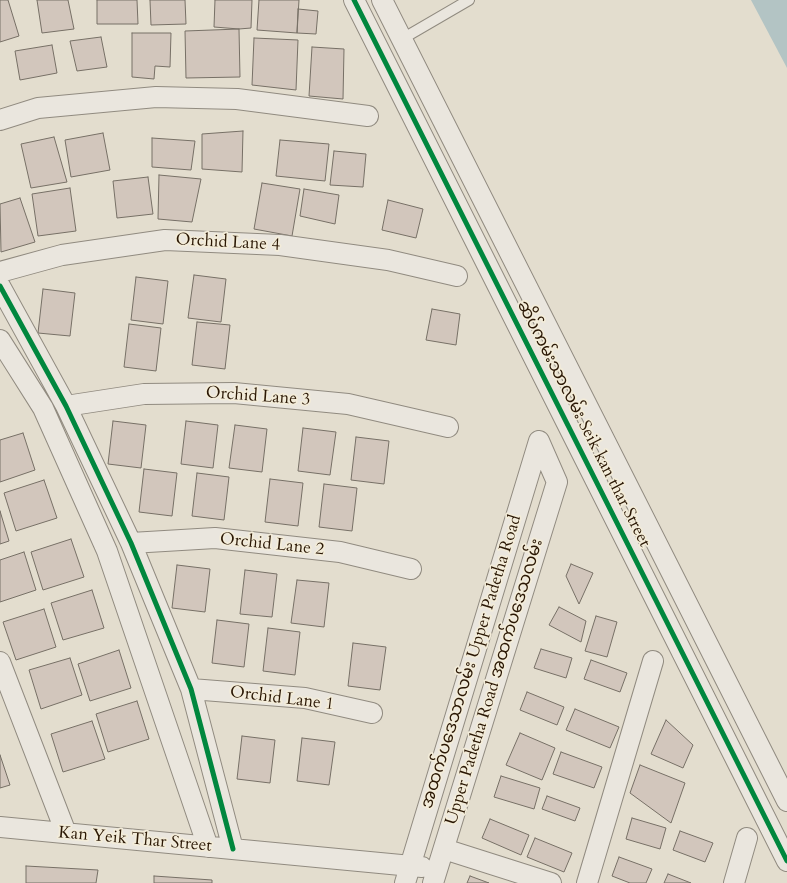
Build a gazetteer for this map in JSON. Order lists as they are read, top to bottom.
{
  "streets": {
    "street": [
      "Orchid Lane 4",
      "Orchid Lane 3",
      "ဆိပ်ကမ်းသာလမ်း Seik kan thar Street",
      "Orchid Lane 2",
      "အထက်ပဒေသာလမ်း Upper Padetha Road",
      "Upper Padetha Road အထက်ပဒေသလမ်း",
      "Orchid Lane 1",
      "Kan Yeik Thar Street"
    ]
  },
  "crossings": [
    ["အထက်ပဒေသာလမ်း Upper Padetha Road", "Upper Padetha Road အထက်ပဒေသလမ်း"],
    ["အထက်ပဒေသာလမ်း Upper Padetha Road", "Kan Yeik Thar Street"],
    ["Upper Padetha Road အထက်ပဒေသလမ်း", "Kan Yeik Thar Street"]
  ]
}
